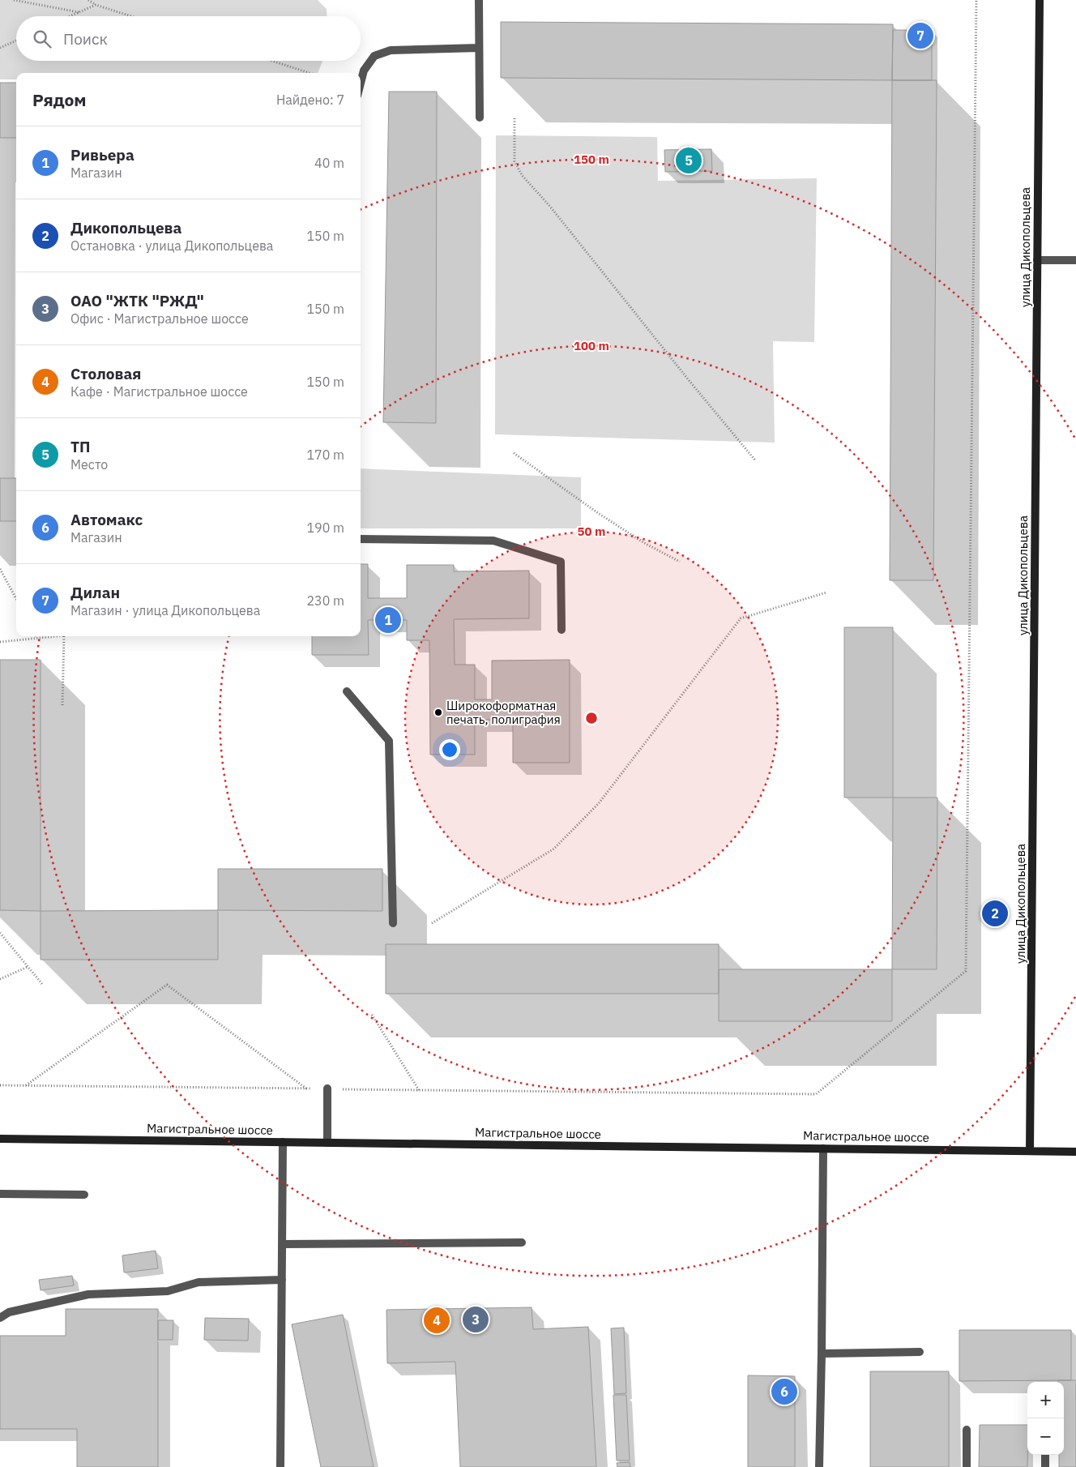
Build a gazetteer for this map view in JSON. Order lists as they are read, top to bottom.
{
  "streets": {
    "main road": ["улица Дикопольцева", "Магистральное шоссе"]
  },
  "crossings": [
    ["улица Дикопольцева", "Магистральное шоссе"]
  ],
  "places": ["Широкоформатная печать, полиграфия"],
  "page": {
    "search": "Поиск",
    "pins": [
      "7",
      "5",
      "1",
      "2",
      "3",
      "4",
      "6"
    ],
    "heading": ["Рядом", "Найдено: 7"],
    "list": [
      {
        "mark": "1",
        "name": "Ривьера",
        "note": "Магазин",
        "value": "40 m"
      },
      {
        "mark": "2",
        "name": "Дикопольцева",
        "note": "Остановка · улица Дикопольцева",
        "value": "150 m"
      },
      {
        "mark": "3",
        "name": "ОАО \"ЖТК \"РЖД\"",
        "note": "Офис · Магистральное шоссе",
        "value": "150 m"
      },
      {
        "mark": "4",
        "name": "Столовая",
        "note": "Кафе · Магистральное шоссе",
        "value": "150 m"
      },
      {
        "mark": "5",
        "name": "ТП",
        "note": "Место",
        "value": "170 m"
      },
      {
        "mark": "6",
        "name": "Автомакс",
        "note": "Магазин",
        "value": "190 m"
      },
      {
        "mark": "7",
        "name": "Дилан",
        "note": "Магазин · улица Дикопольцева",
        "value": "230 m"
      }
    ],
    "map_buttons": ["+", "−"]
  },
  "rings": ["150 m", "100 m", "50 m"]
}
